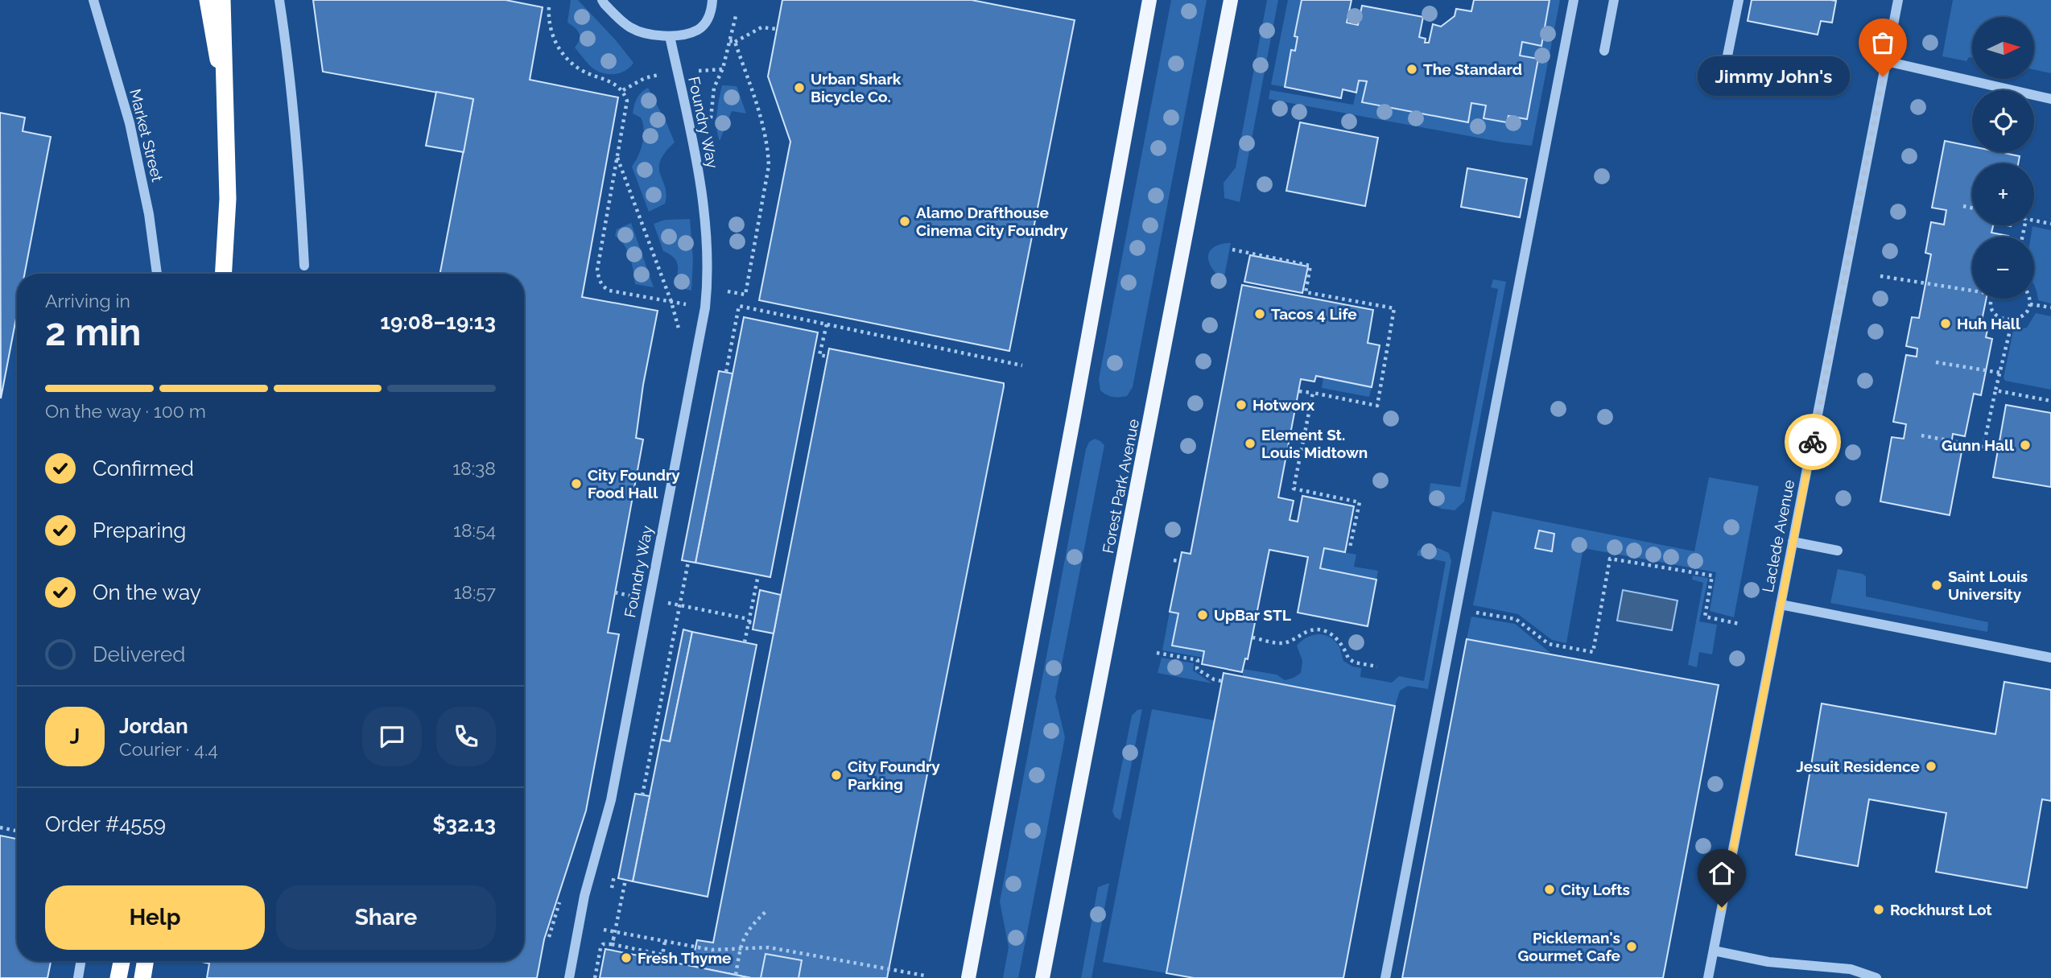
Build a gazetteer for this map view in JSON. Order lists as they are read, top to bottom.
{
  "streets": {
    "main road": ["Forest Park Avenue"],
    "street": ["Foundry Way", "Market Street", "Laclede Avenue"]
  },
  "places": [
    "The Standard",
    "Jimmy John's",
    "Urban Shark Bicycle Co.",
    "Alamo Drafthouse Cinema City Foundry",
    "Tacos 4 Life",
    "Huh Hall",
    "Hotworx",
    "Element St. Louis Midtown",
    "Gunn Hall",
    "City Foundry Food Hall",
    "Saint Louis University",
    "UpBar STL",
    "Jesuit Residence",
    "City Foundry Parking",
    "City Lofts",
    "Rockhurst Lot",
    "Pickleman's Gourmet Cafe",
    "Fresh Thyme"
  ],
  "north": "right",
  "page": {
    "map_buttons": ["+", "−"],
    "bubble": "Jimmy John's",
    "heading": ["2 min", "Arriving in", "19:08–19:13"],
    "panel": [
      "Jordan",
      "Courier · 4.4",
      "Order #4559",
      "$32.13"
    ],
    "bar": "On the way · 100 m",
    "list": [
      ["Confirmed", "18:38"],
      ["Preparing", "18:54"],
      ["On the way", "18:57"],
      "Delivered"
    ],
    "round": "J",
    "buttons": ["Help", "Share"]
  }
}
